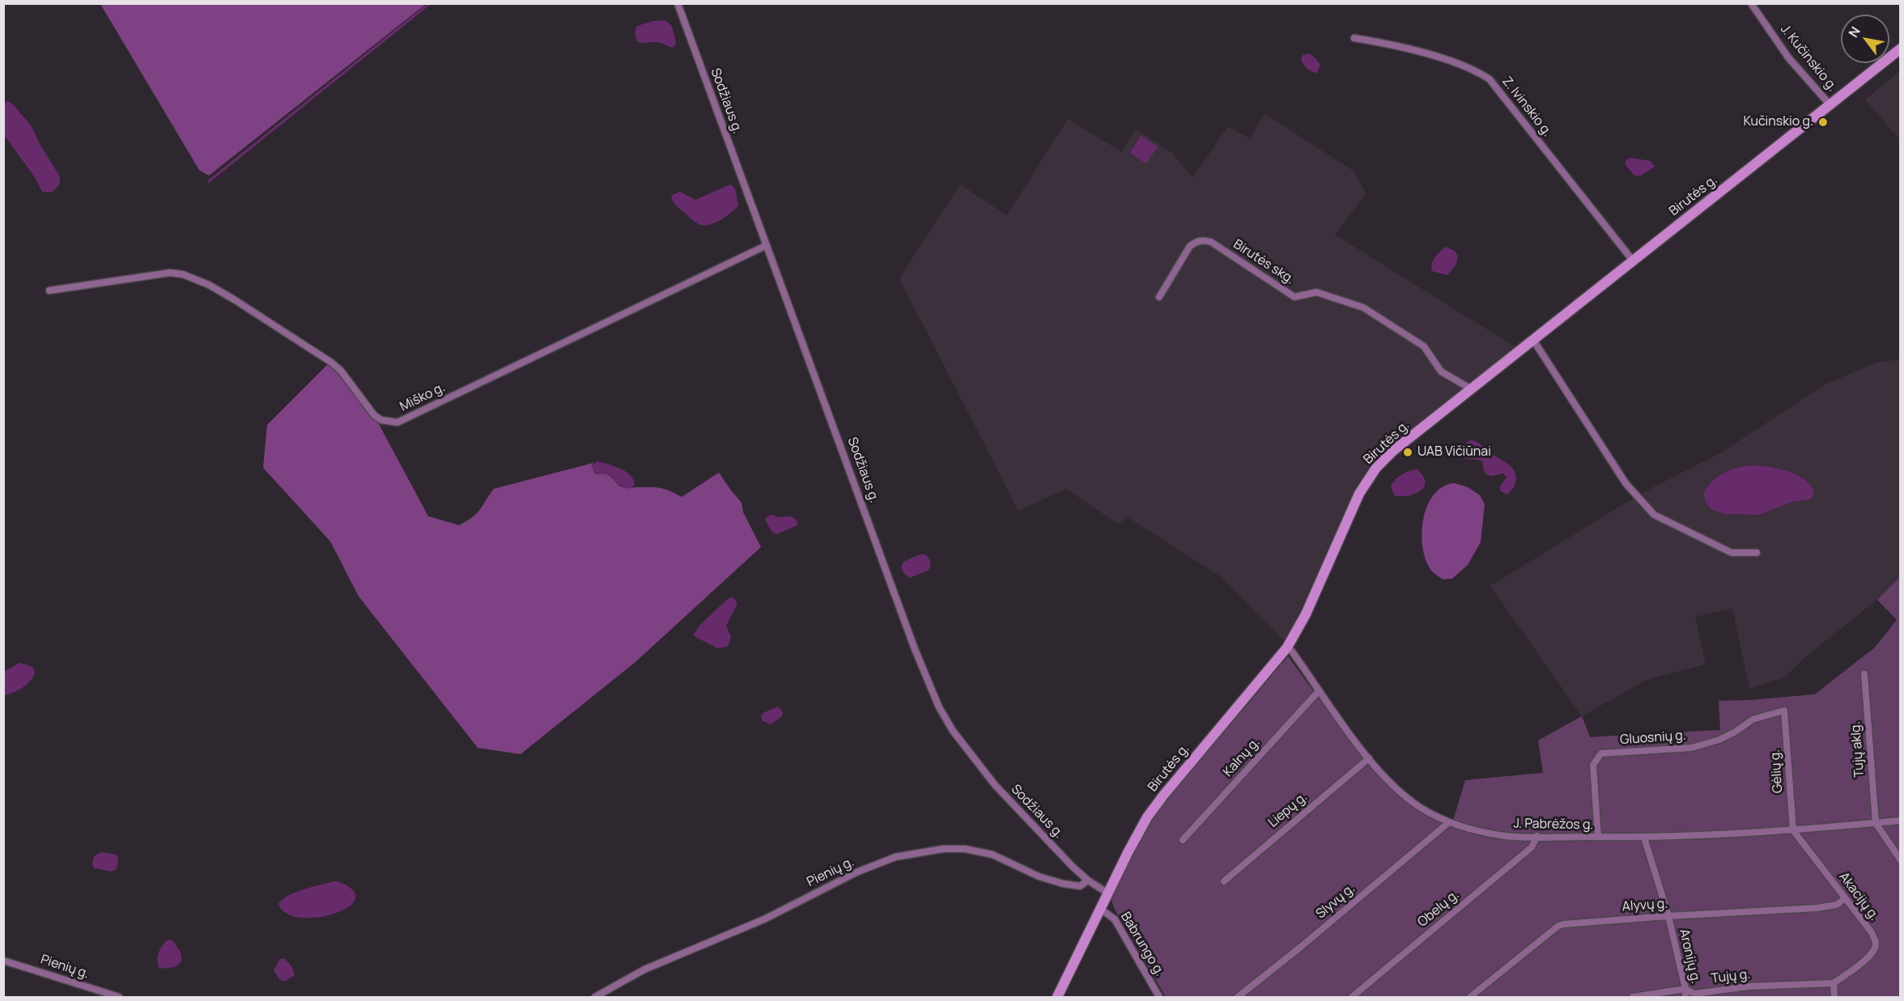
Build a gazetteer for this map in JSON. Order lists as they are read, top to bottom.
{
  "streets": {
    "main road": ["Birutės g."],
    "street": [
      "J. Kučinskio g.",
      "Sodžiaus g.",
      "Z. Ivinskio g.",
      "Birutės skg.",
      "Miško g.",
      "Gluosnių g.",
      "Tujų aklg.",
      "Kalnų g.",
      "Gėlių g.",
      "Liepų g.",
      "J. Pabrėžos g.",
      "Pienių g.",
      "Akacijų g.",
      "Slyvų g.",
      "Alyvų g.",
      "Obelų g.",
      "Babrungo g.",
      "Aronijų g.",
      "Tujų g."
    ]
  },
  "crossings": [
    ["J. Kučinskio g.", "Birutės g."],
    ["Sodžiaus g.", "Birutės g."],
    ["Sodžiaus g.", "Miško g."],
    ["Sodžiaus g.", "Pienių g."],
    ["Z. Ivinskio g.", "Birutės g."],
    ["Birutės g.", "Birutės skg."],
    ["Birutės g.", "J. Pabrėžos g."],
    ["Birutės g.", "Babrungo g."],
    ["Gluosnių g.", "Gėlių g."],
    ["Gluosnių g.", "J. Pabrėžos g."],
    ["Tujų aklg.", "J. Pabrėžos g."],
    ["Kalnų g.", "J. Pabrėžos g."],
    ["Gėlių g.", "J. Pabrėžos g."],
    ["Gėlių g.", "Akacijų g."],
    ["Liepų g.", "J. Pabrėžos g."],
    ["J. Pabrėžos g.", "Akacijų g."],
    ["J. Pabrėžos g.", "Slyvų g."],
    ["J. Pabrėžos g.", "Obelų g."],
    ["J. Pabrėžos g.", "Aronijų g."],
    ["Akacijų g.", "Alyvų g."],
    ["Akacijų g.", "Tujų g."],
    ["Alyvų g.", "Aronijų g."],
    ["Aronijų g.", "Tujų g."]
  ],
  "places": ["Kučinskio g.", "UAB Vičiūnai"],
  "north": "top left"
}
